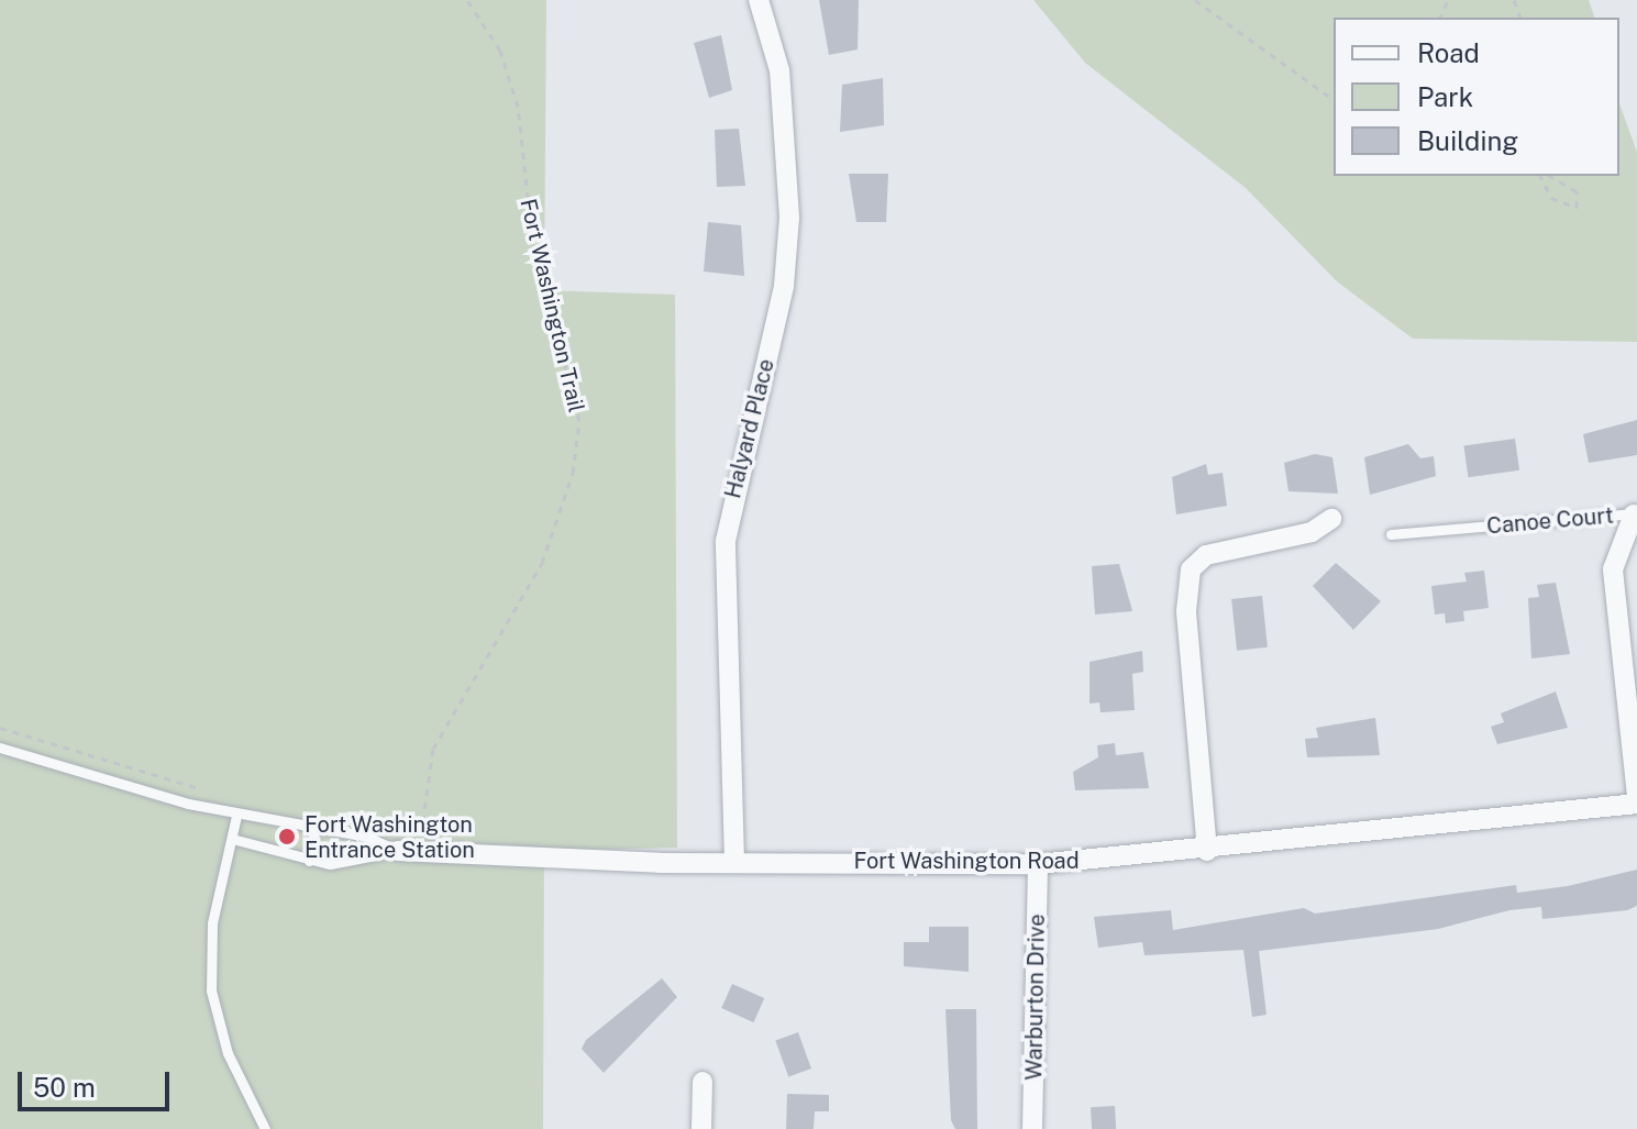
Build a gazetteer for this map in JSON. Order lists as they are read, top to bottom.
{
  "streets": {
    "street": [
      "Halyard Place",
      "Canoe Court",
      "Fort Washington Road",
      "Warburton Drive"
    ],
    "path": ["Fort Washington Trail"]
  },
  "crossings": [
    ["Fort Washington Trail", "Fort Washington Road"],
    ["Halyard Place", "Fort Washington Road"],
    ["Fort Washington Road", "Warburton Drive"]
  ],
  "places": ["Fort Washington Entrance Station"],
  "legend": ["Road", "Park", "Building"],
  "scale_bar": "50 m"
}
